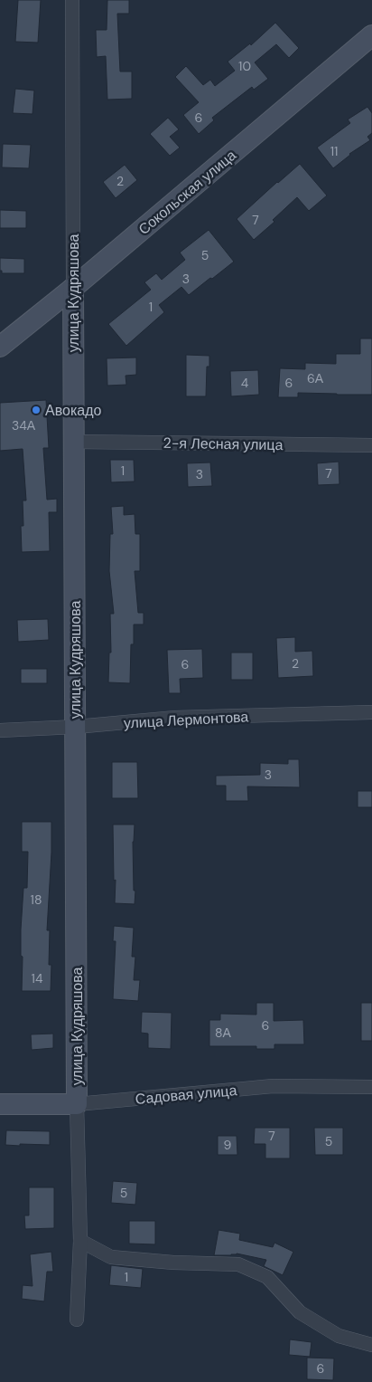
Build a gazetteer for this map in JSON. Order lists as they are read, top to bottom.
{
  "streets": {
    "street": [
      "Сокольская улица",
      "улица Кудряшова",
      "2-я Лесная улица",
      "улица Лермонтова",
      "Садовая улица"
    ]
  },
  "crossings": [
    ["Сокольская улица", "улица Кудряшова"],
    ["улица Кудряшова", "2-я Лесная улица"],
    ["улица Кудряшова", "улица Лермонтова"],
    ["улица Кудряшова", "Садовая улица"]
  ],
  "places": ["Авокадо"],
  "house_numbers": [
    "10",
    "6",
    "11",
    "2",
    "7",
    "5",
    "3",
    "1",
    "6А",
    "4",
    "6",
    "34А",
    "1",
    "7",
    "3",
    "2",
    "6",
    "3",
    "18",
    "14",
    "6",
    "8А",
    "7",
    "5",
    "9",
    "5",
    "1",
    "6"
  ]
}
